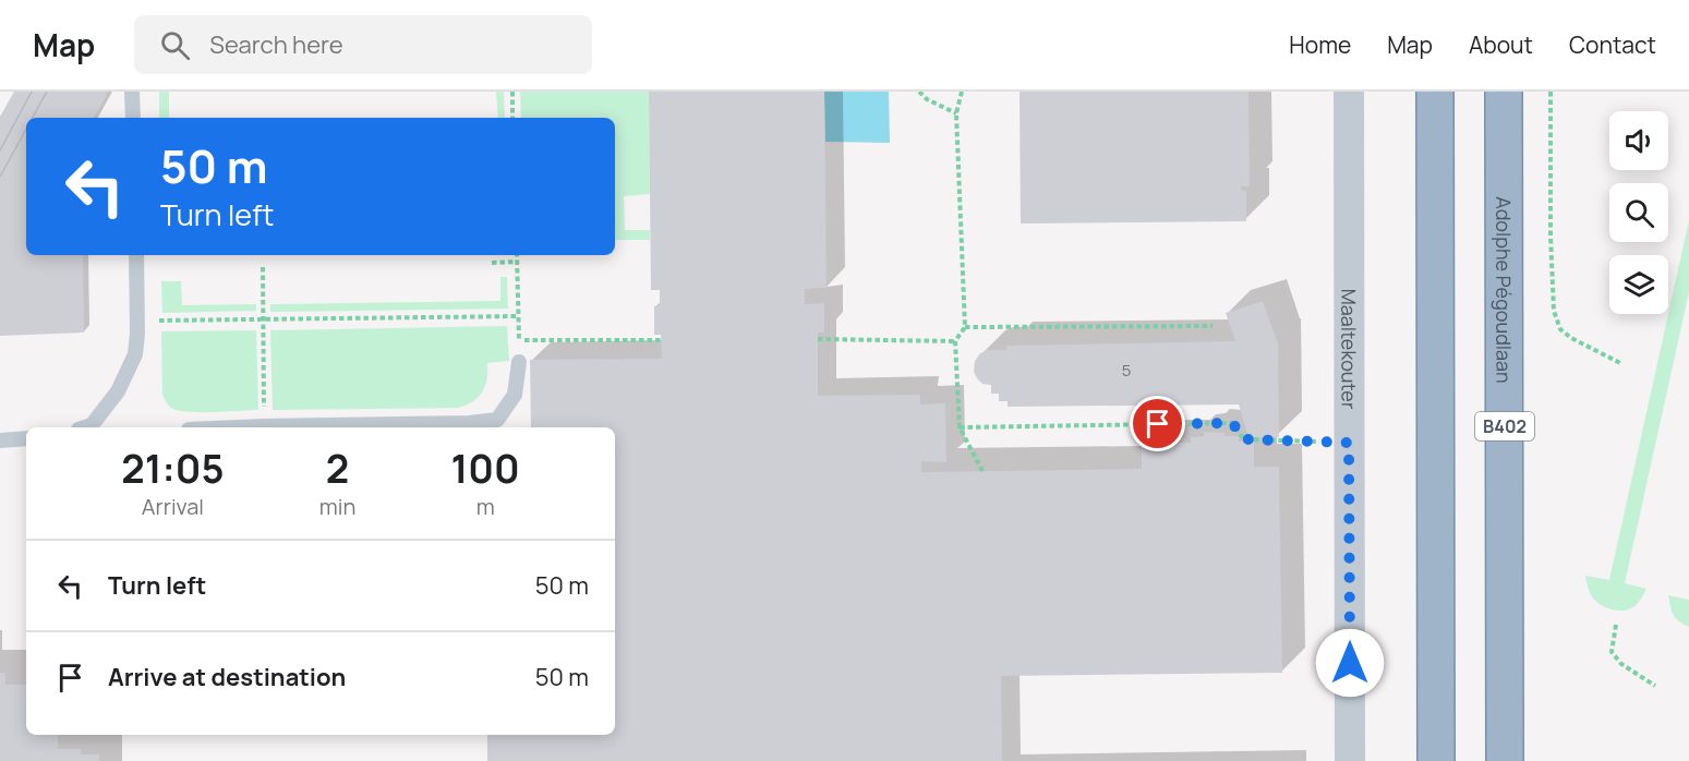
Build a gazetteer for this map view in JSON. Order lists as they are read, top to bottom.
{
  "streets": {
    "highway": ["Adolphe Pégoudlaan", "B402"],
    "street": ["Maaltekouter"]
  },
  "house_numbers": ["5"],
  "page": {
    "header": "Map",
    "search": "Search here",
    "nav": [
      "Home",
      "Map",
      "About",
      "Contact"
    ],
    "turn": ["50 m", "Turn left"],
    "eta": [
      "21:05",
      "Arrival",
      "2",
      "min",
      "100",
      "m"
    ],
    "list": [
      {
        "name": "Turn left",
        "value": "50 m"
      },
      {
        "name": "Arrive at destination",
        "value": "50 m"
      }
    ]
  }
}
